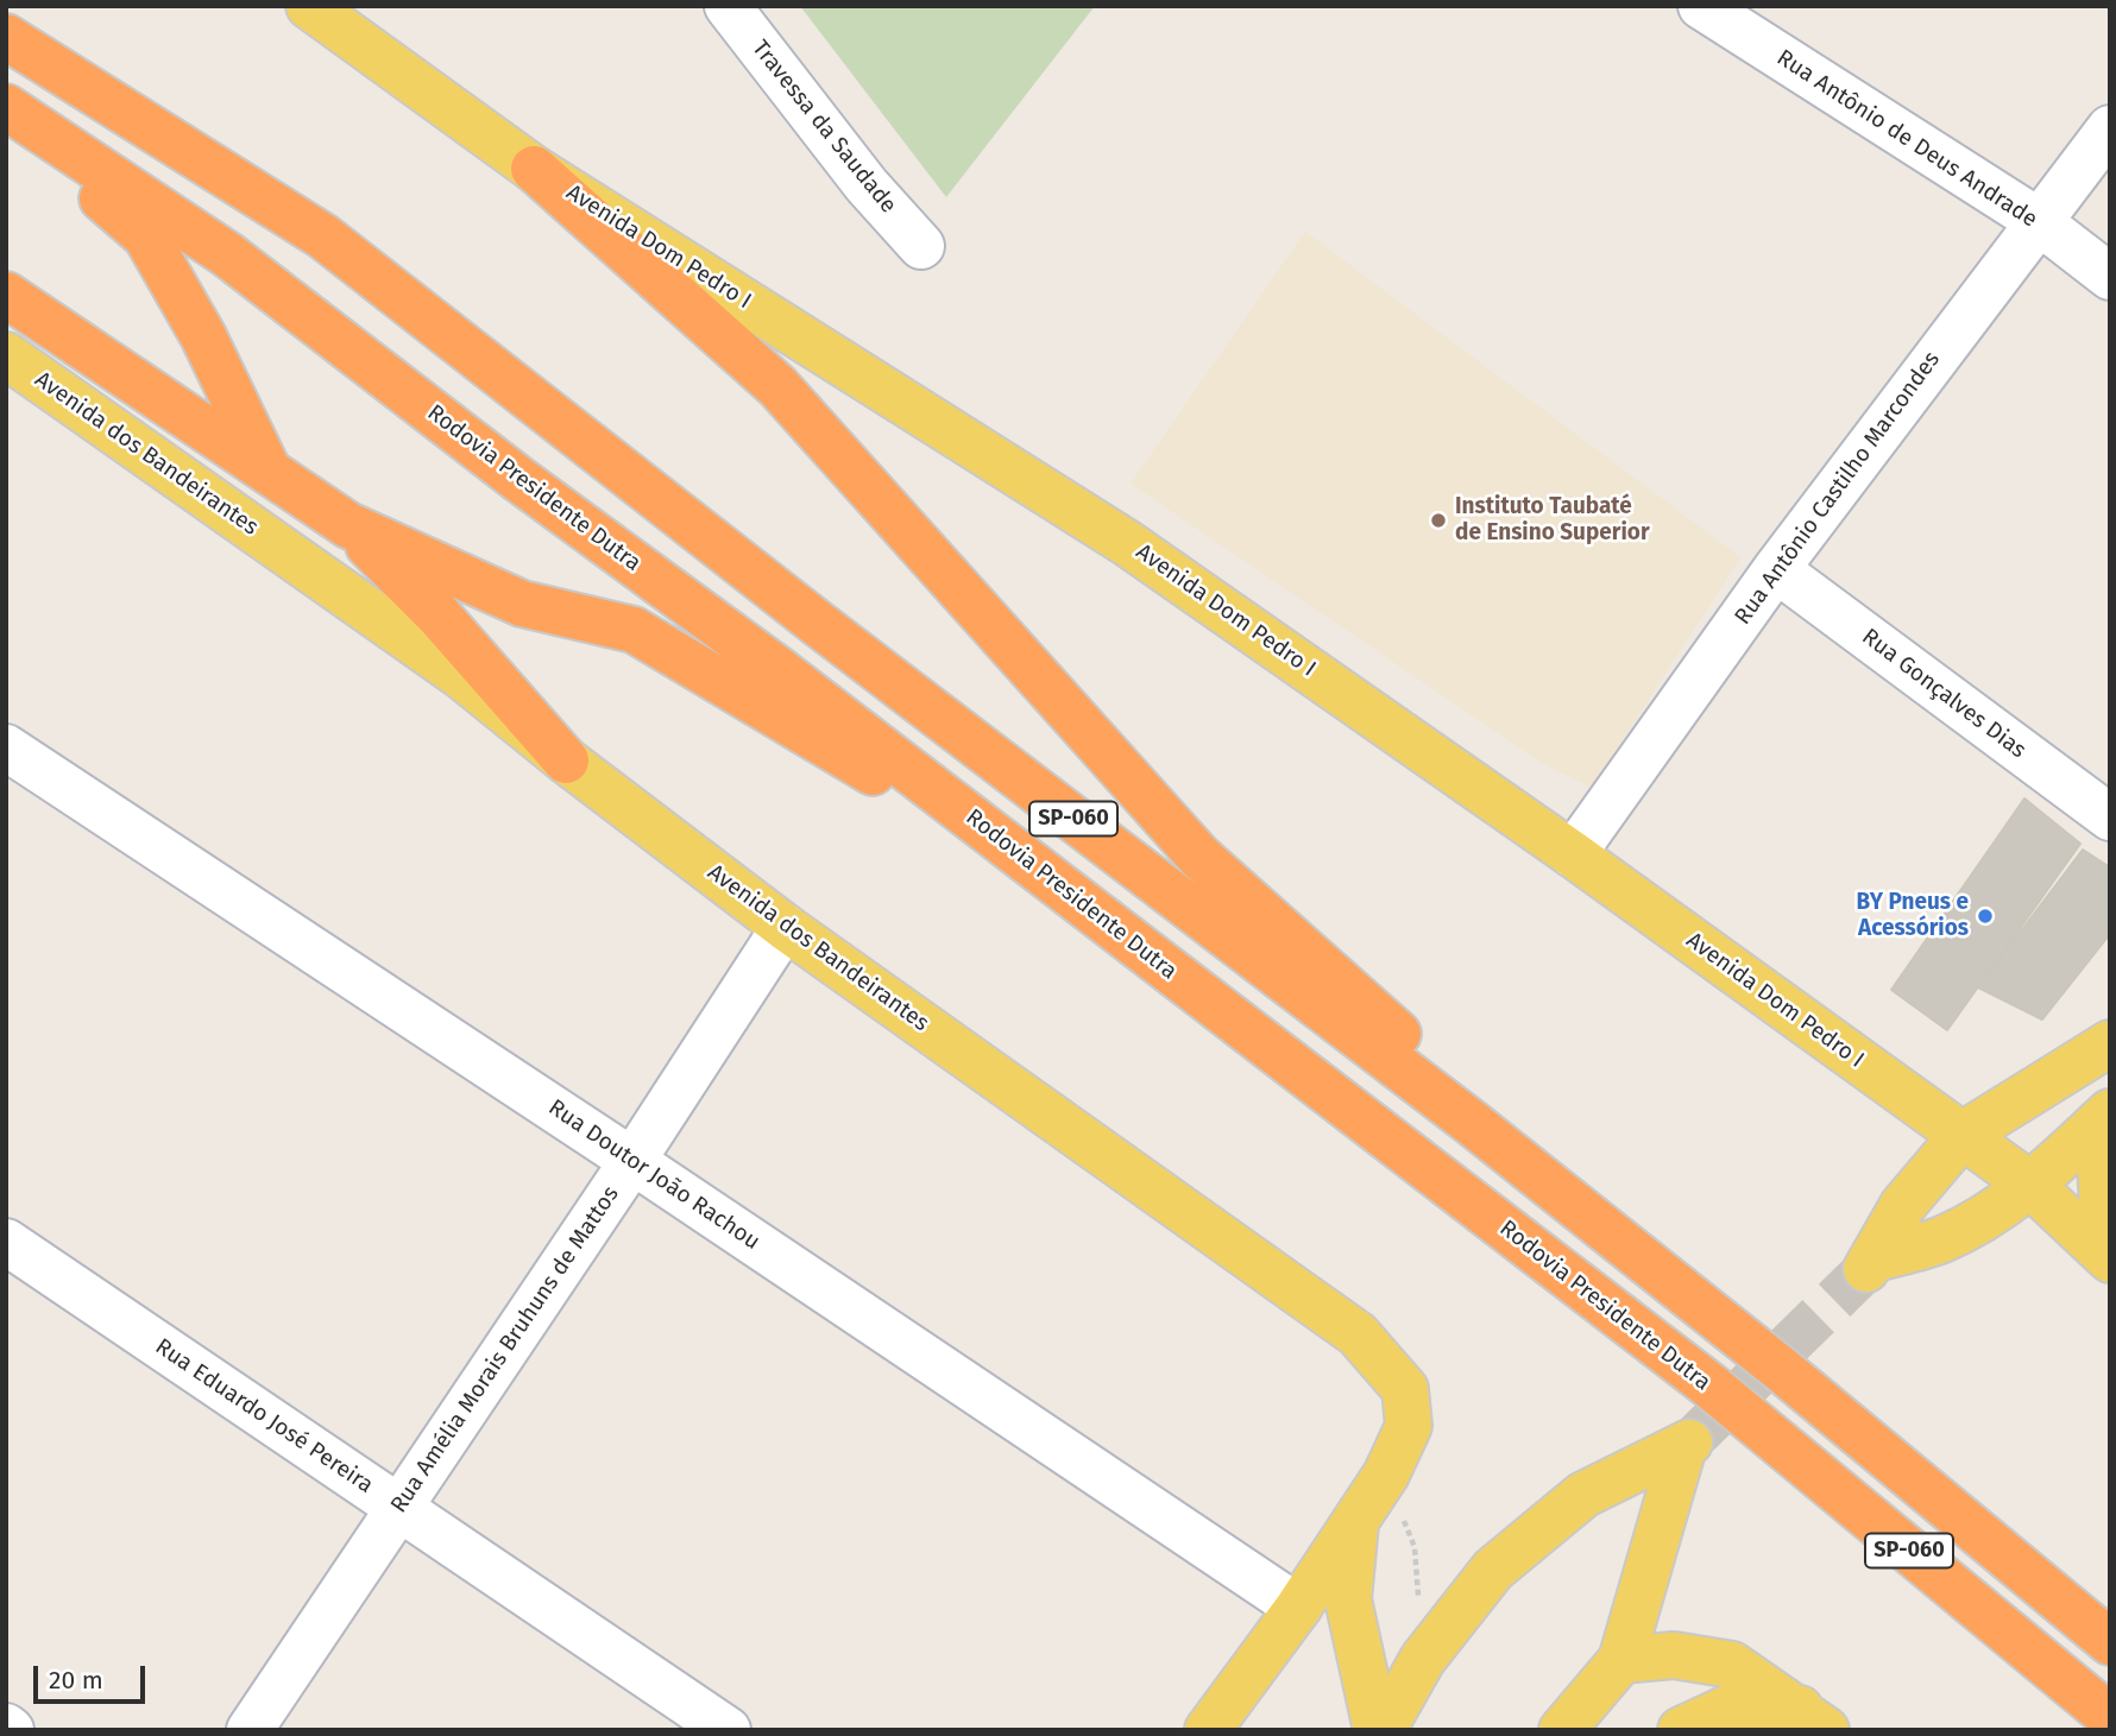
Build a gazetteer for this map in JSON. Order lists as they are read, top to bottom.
{
  "streets": {
    "highway": ["Rodovia Presidente Dutra", "SP-060"],
    "main road": ["Avenida Dom Pedro I", "Avenida dos Bandeirantes"],
    "street": [
      "Travessa da Saudade",
      "Rua Antônio de Deus Andrade",
      "Rua Antônio Castilho Marcondes",
      "Rua Gonçalves Dias",
      "Rua Doutor João Rachou",
      "Rua Amélia Morais Bruhuns de Mattos",
      "Rua Eduardo José Pereira"
    ]
  },
  "crossings": [
    ["Rua Antônio de Deus Andrade", "Rua Antônio Castilho Marcondes"],
    ["Avenida Dom Pedro I", "Rua Antônio Castilho Marcondes"],
    ["Avenida dos Bandeirantes", "Rua Doutor João Rachou"],
    ["Avenida dos Bandeirantes", "Rua Amélia Morais Bruhuns de Mattos"],
    ["Rua Antônio Castilho Marcondes", "Rua Gonçalves Dias"],
    ["Rua Doutor João Rachou", "Rua Amélia Morais Bruhuns de Mattos"],
    ["Rua Amélia Morais Bruhuns de Mattos", "Rua Eduardo José Pereira"]
  ],
  "places": ["Instituto Taubaté de Ensino Superior", "BY Pneus e Acessórios"],
  "scale_bar": "20 m"
}
